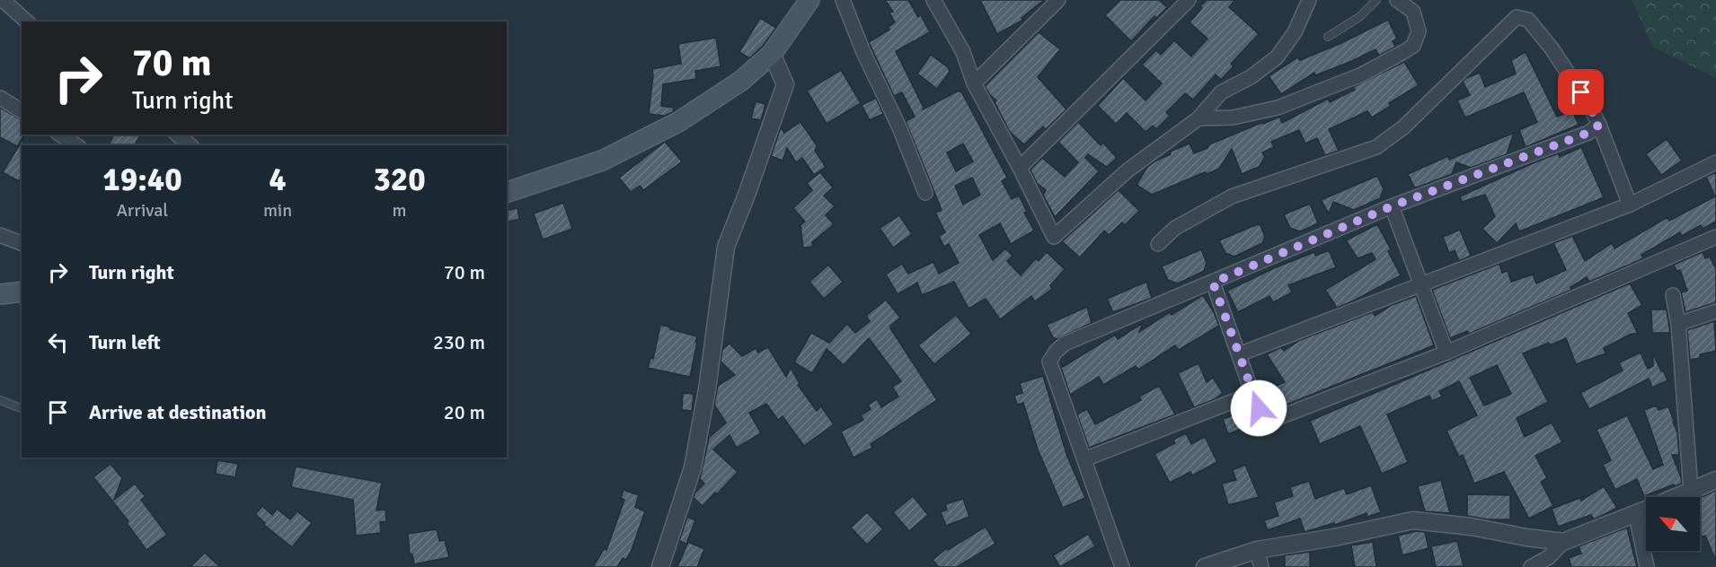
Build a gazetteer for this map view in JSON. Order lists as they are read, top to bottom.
{
  "north": "top left",
  "page": {
    "turn": ["70 m", "Turn right"],
    "eta": [
      "19:40",
      "Arrival",
      "4",
      "min",
      "320",
      "m"
    ],
    "list": [
      {
        "name": "Turn right",
        "value": "70 m"
      },
      {
        "name": "Turn left",
        "value": "230 m"
      },
      {
        "name": "Arrive at destination",
        "value": "20 m"
      }
    ]
  }
}
